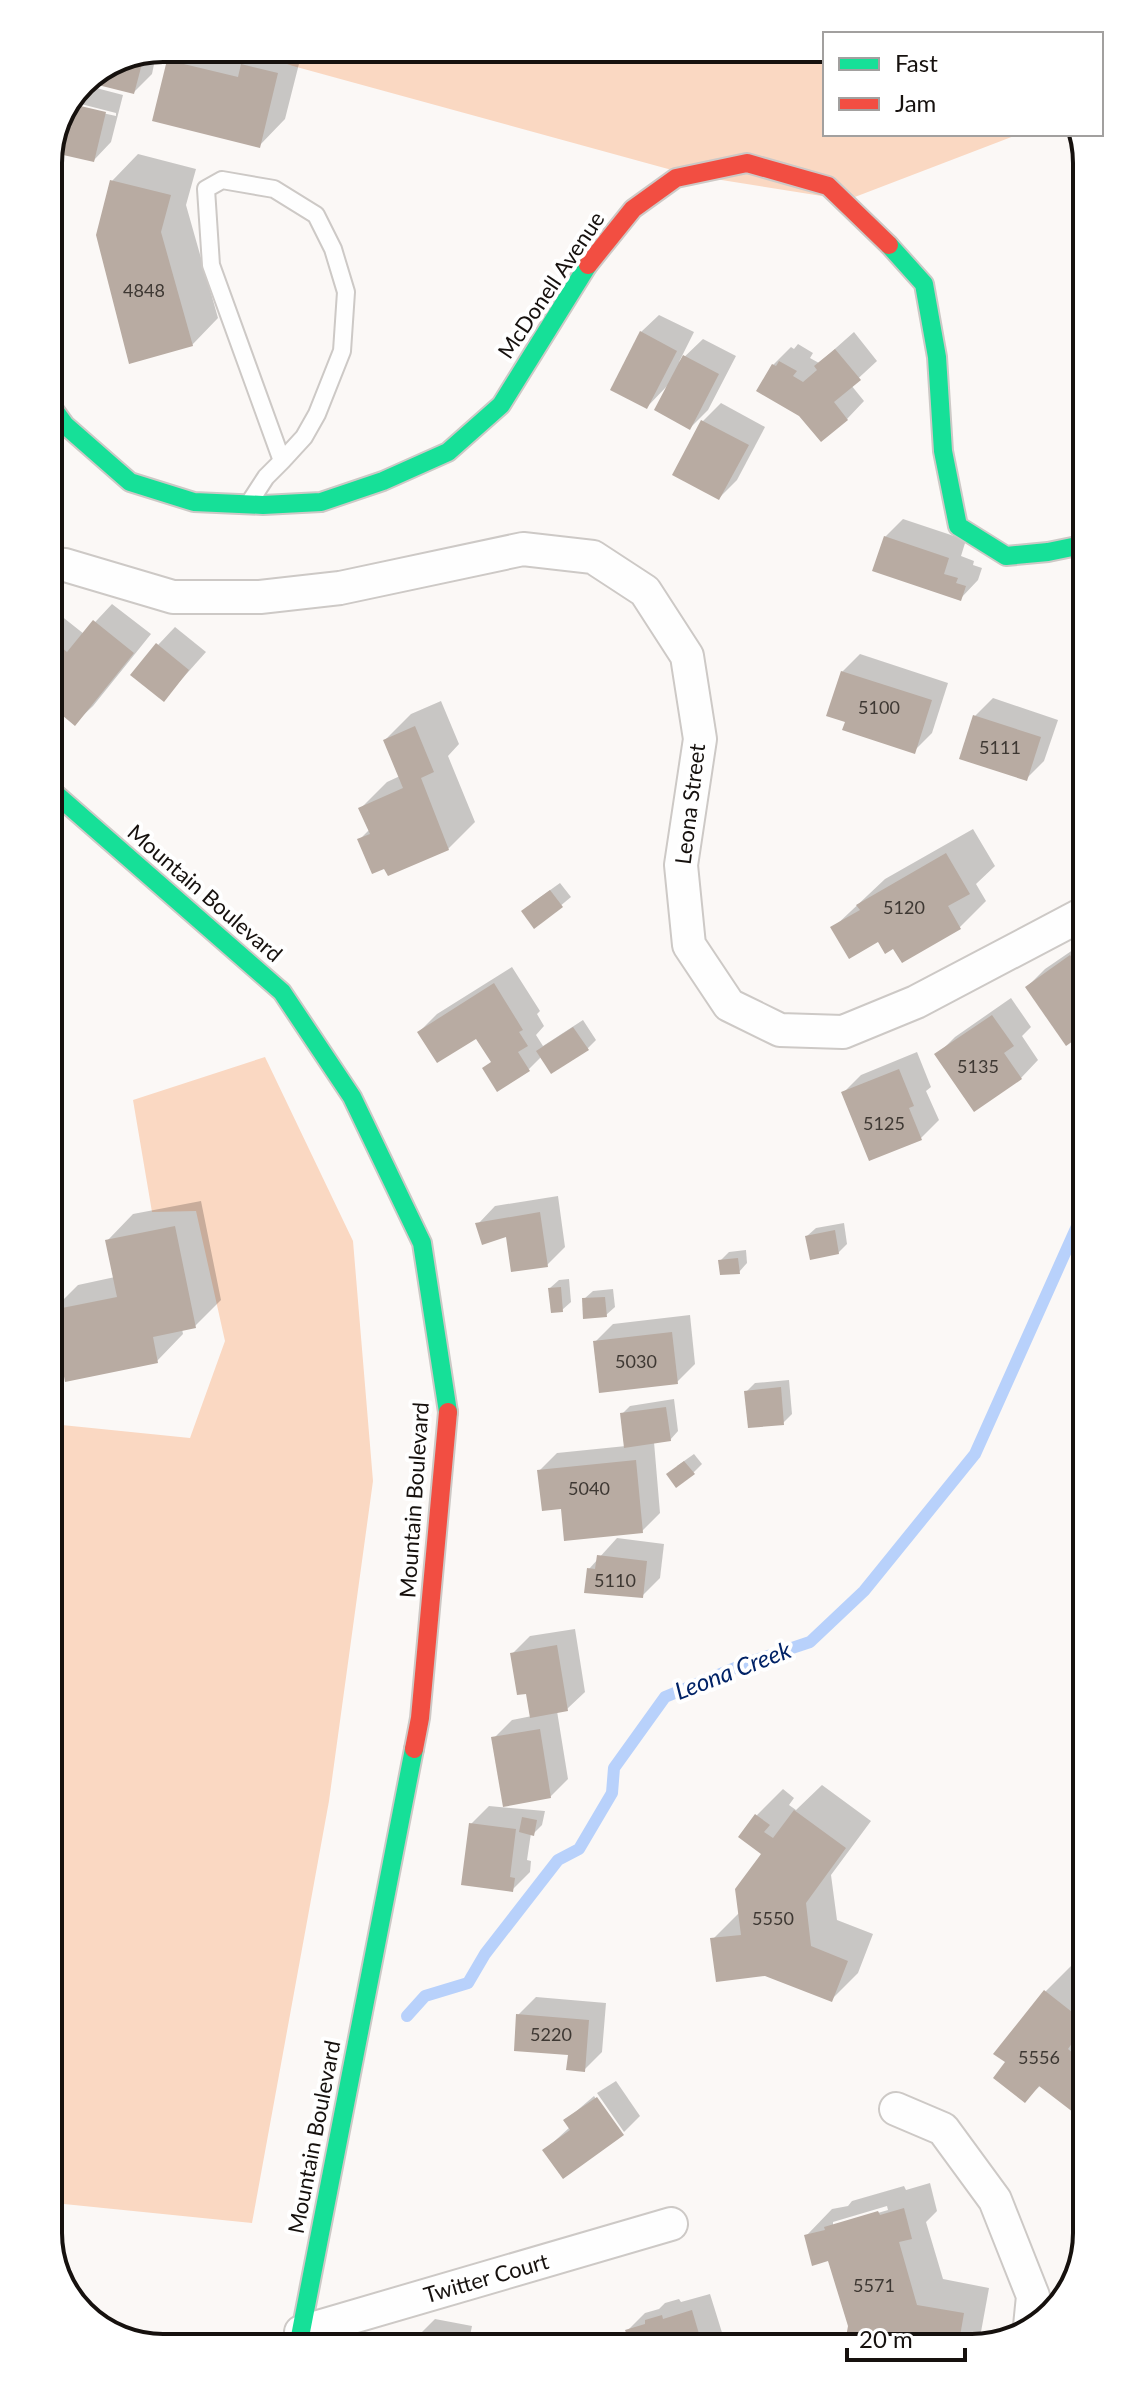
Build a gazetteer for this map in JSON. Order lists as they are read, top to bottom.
{
  "streets": {
    "street": [
      "McDonell Avenue",
      "Leona Street",
      "Mountain Boulevard",
      "Twitter Court"
    ]
  },
  "water": ["Leona Creek"],
  "house_numbers": [
    "4848",
    "5100",
    "5111",
    "5120",
    "5135",
    "5125",
    "5030",
    "5040",
    "5110",
    "5550",
    "5220",
    "5556",
    "5571"
  ],
  "legend": ["Fast", "Jam"],
  "scale_bar": "20 m"
}
